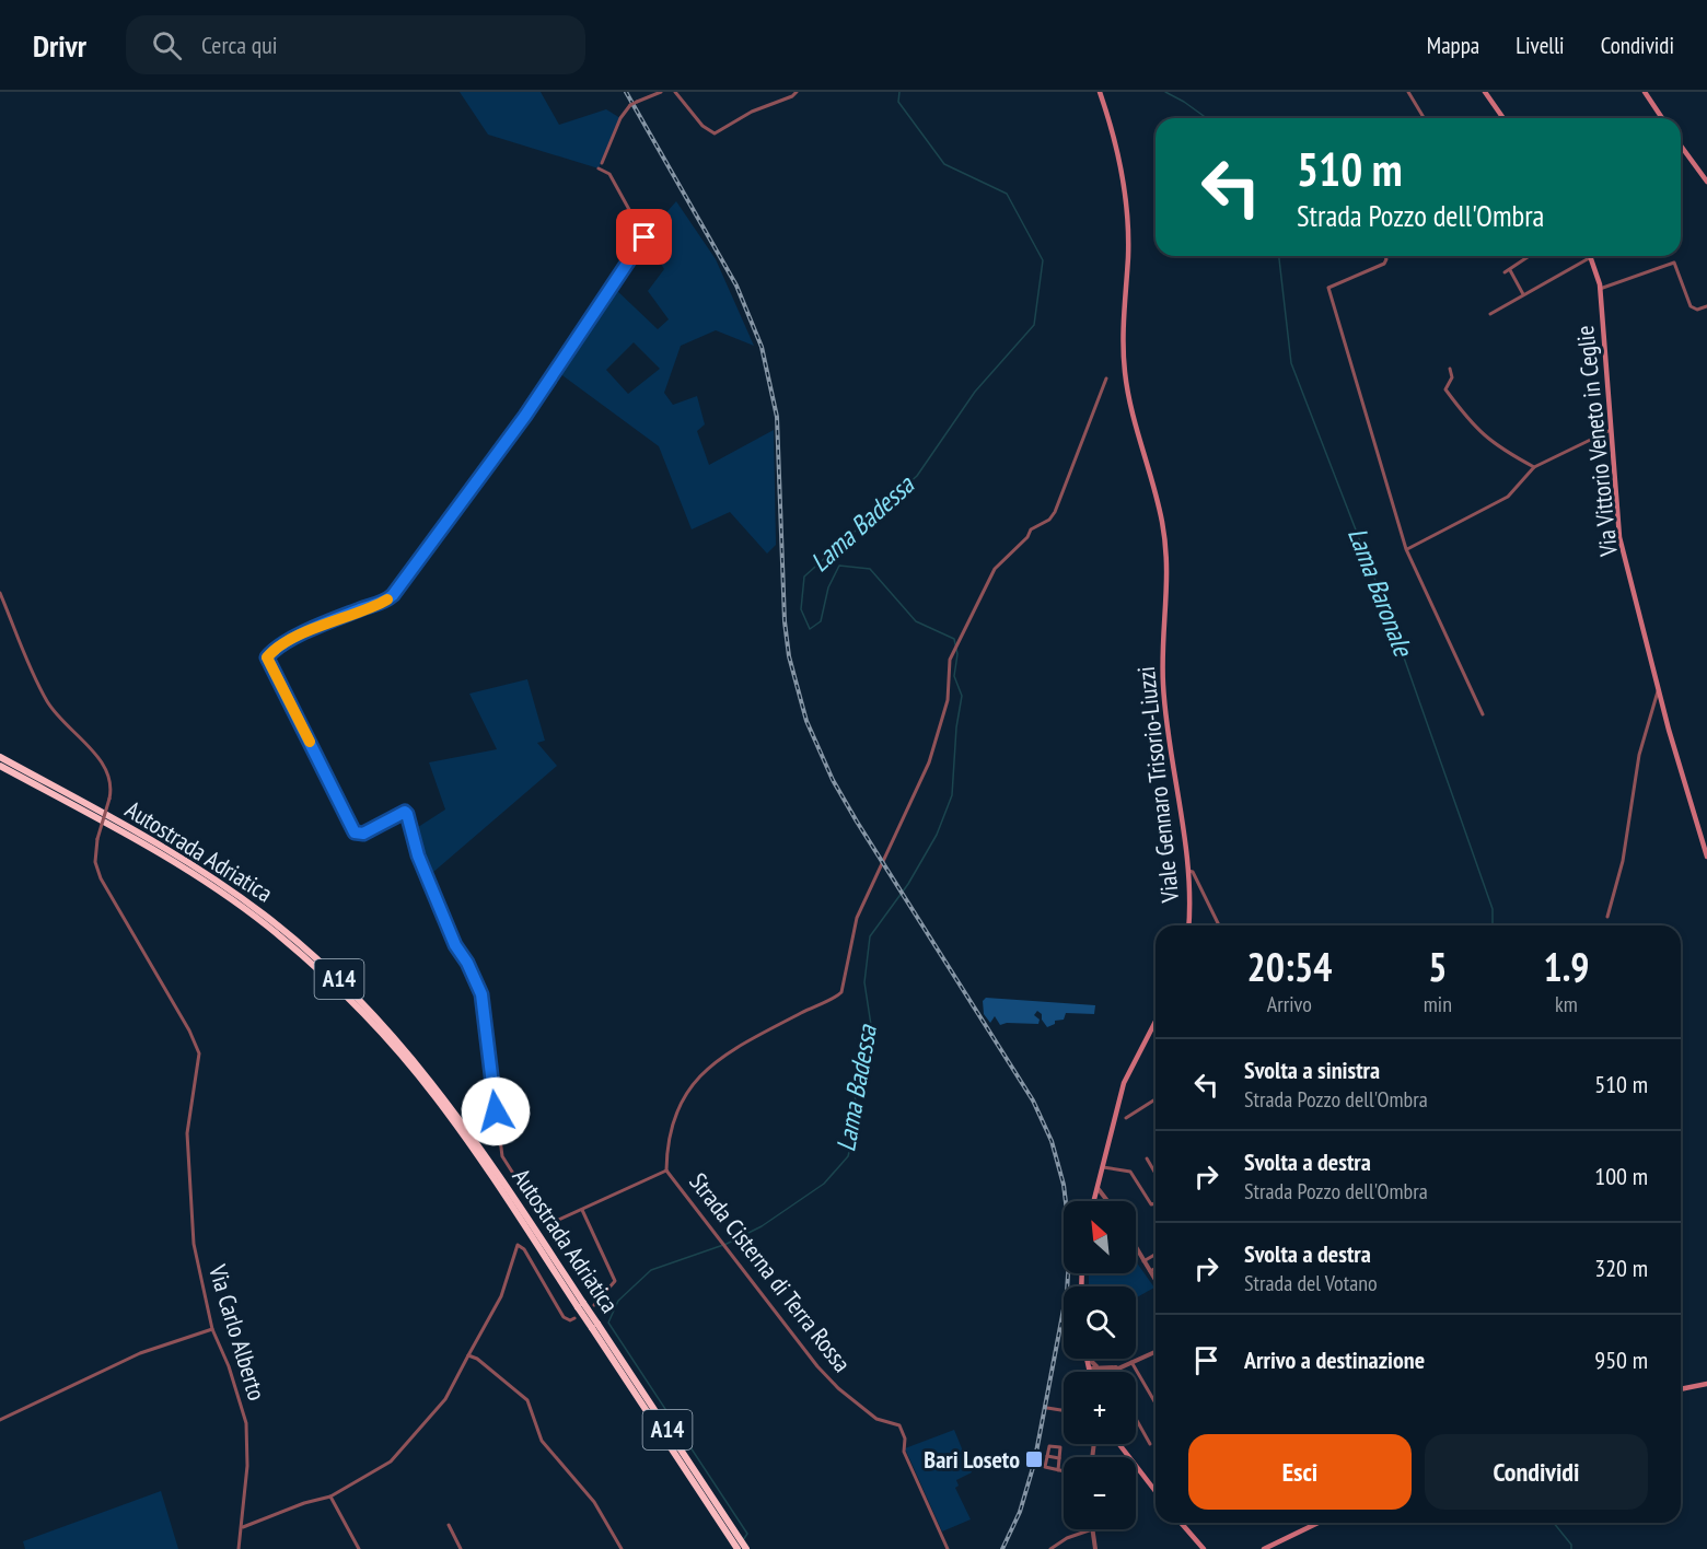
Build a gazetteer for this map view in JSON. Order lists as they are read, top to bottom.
{
  "streets": {
    "highway": ["Autostrada Adriatica", "A14"],
    "main road": ["Via Vittorio Veneto in Ceglie", "Viale Gennaro Trisorio-Liuzzi"],
    "street": ["Strada Cisterna di Terra Rossa", "Via Carlo Alberto"]
  },
  "water": ["Lama Badessa", "Lama Baronale"],
  "places": {
    "transit": ["Bari Loseto"]
  },
  "north": "top left",
  "page": {
    "header": "Drivr",
    "search": "Cerca qui",
    "nav": ["Mappa", "Livelli", "Condividi"],
    "turn": ["510 m", "Strada Pozzo dell'Ombra"],
    "eta": [
      "20:54",
      "Arrivo",
      "5",
      "min",
      "1.9",
      "km"
    ],
    "list": [
      {
        "name": "Svolta a sinistra",
        "note": "Strada Pozzo dell'Ombra",
        "value": "510 m"
      },
      {
        "name": "Svolta a destra",
        "note": "Strada Pozzo dell'Ombra",
        "value": "100 m"
      },
      {
        "name": "Svolta a destra",
        "note": "Strada del Votano",
        "value": "320 m"
      },
      {
        "name": "Arrivo a destinazione",
        "value": "950 m"
      }
    ],
    "map_buttons": ["+", "−"],
    "buttons": ["Esci", "Condividi"]
  }
}
